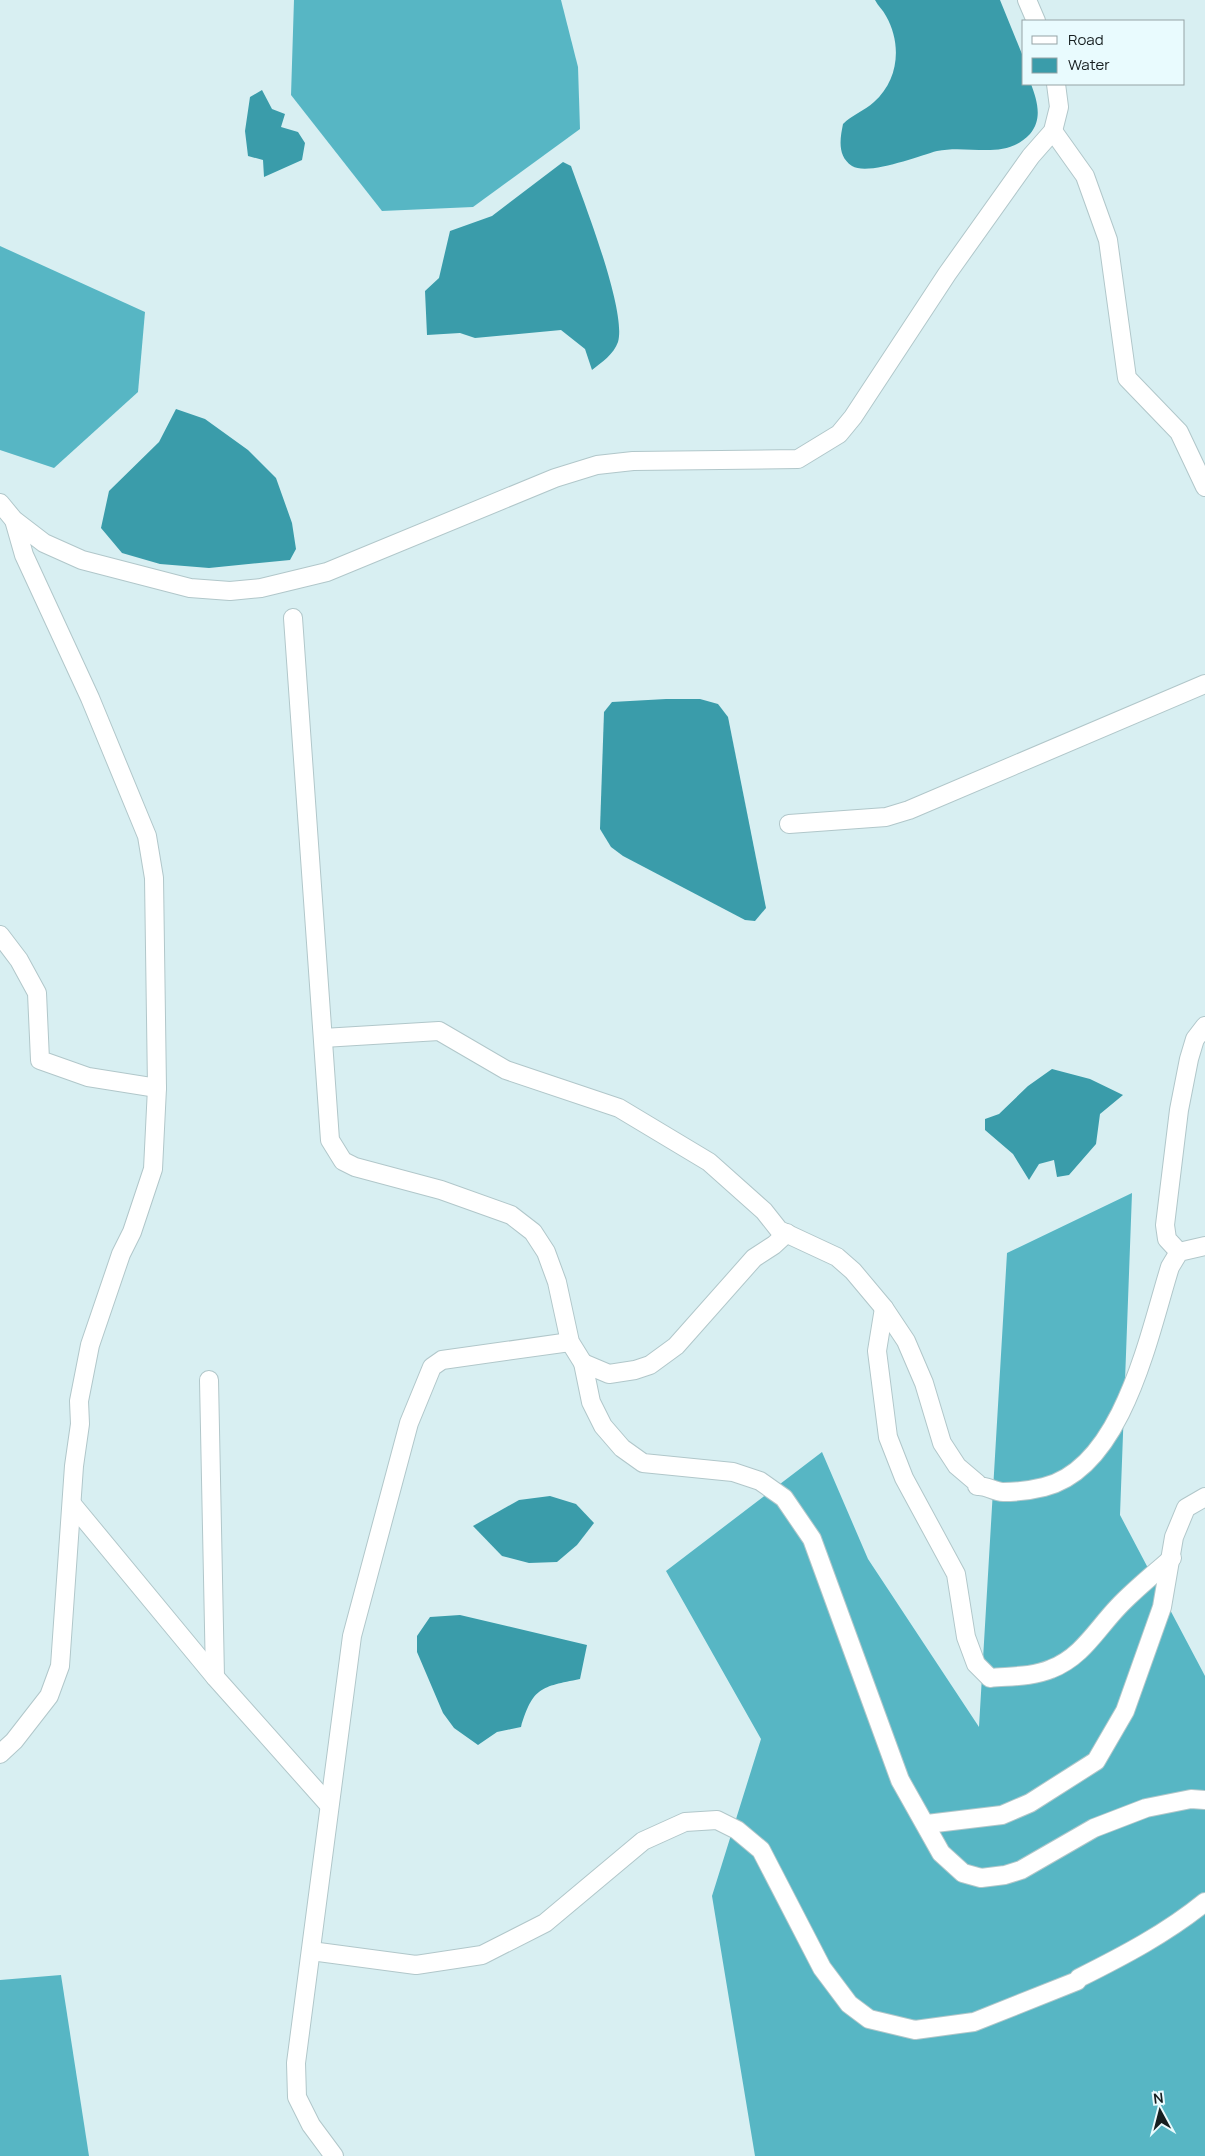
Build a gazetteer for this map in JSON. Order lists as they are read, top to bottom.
{
  "legend": ["Road", "Water"],
  "north": "top"
}
